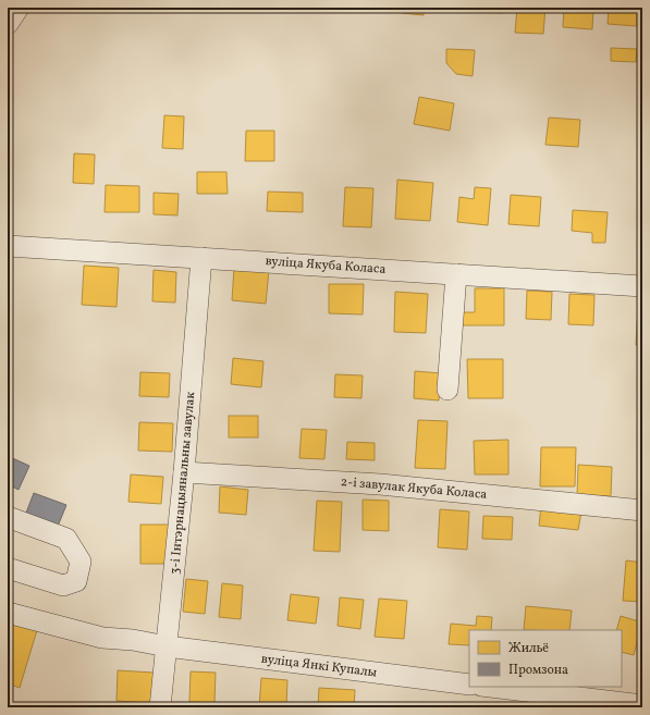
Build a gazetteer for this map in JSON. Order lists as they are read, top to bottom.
{
  "streets": {
    "street": [
      "вуліца Якуба Коласа",
      "3-і Інтэрнацыянальны завулак",
      "2-і завулак Якуба Коласа",
      "вуліца Янкі Купалы"
    ]
  },
  "crossings": [
    ["вуліца Якуба Коласа", "3-і Інтэрнацыянальны завулак"],
    ["3-і Інтэрнацыянальны завулак", "2-і завулак Якуба Коласа"],
    ["3-і Інтэрнацыянальны завулак", "вуліца Янкі Купалы"]
  ],
  "legend": ["Жильё", "Промзона"]
}
